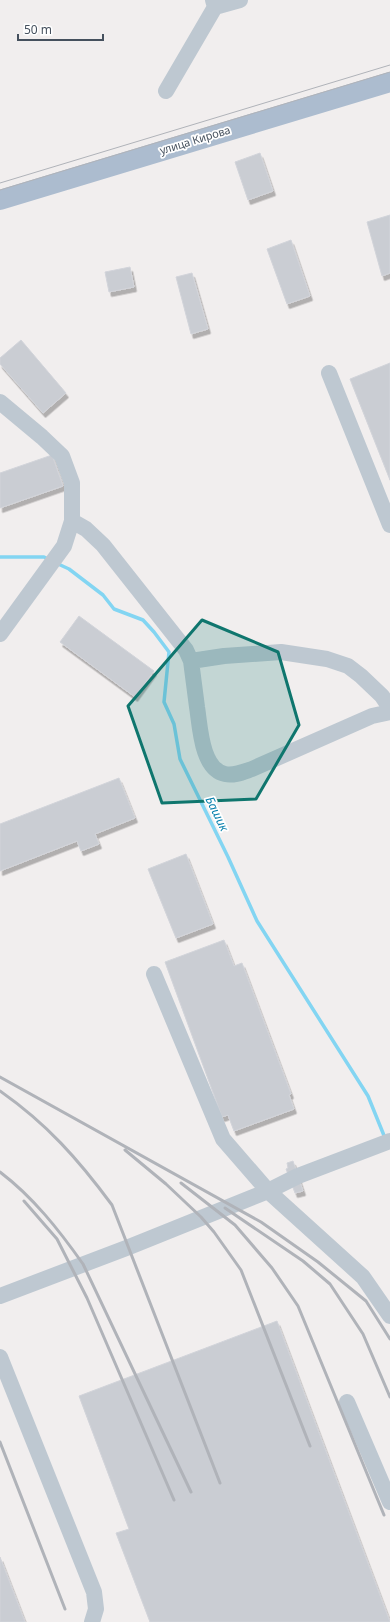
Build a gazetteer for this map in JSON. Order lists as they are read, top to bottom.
{
  "streets": {
    "main road": ["улица Кирова"]
  },
  "water": ["Башик"],
  "scale_bar": "50 m"
}
